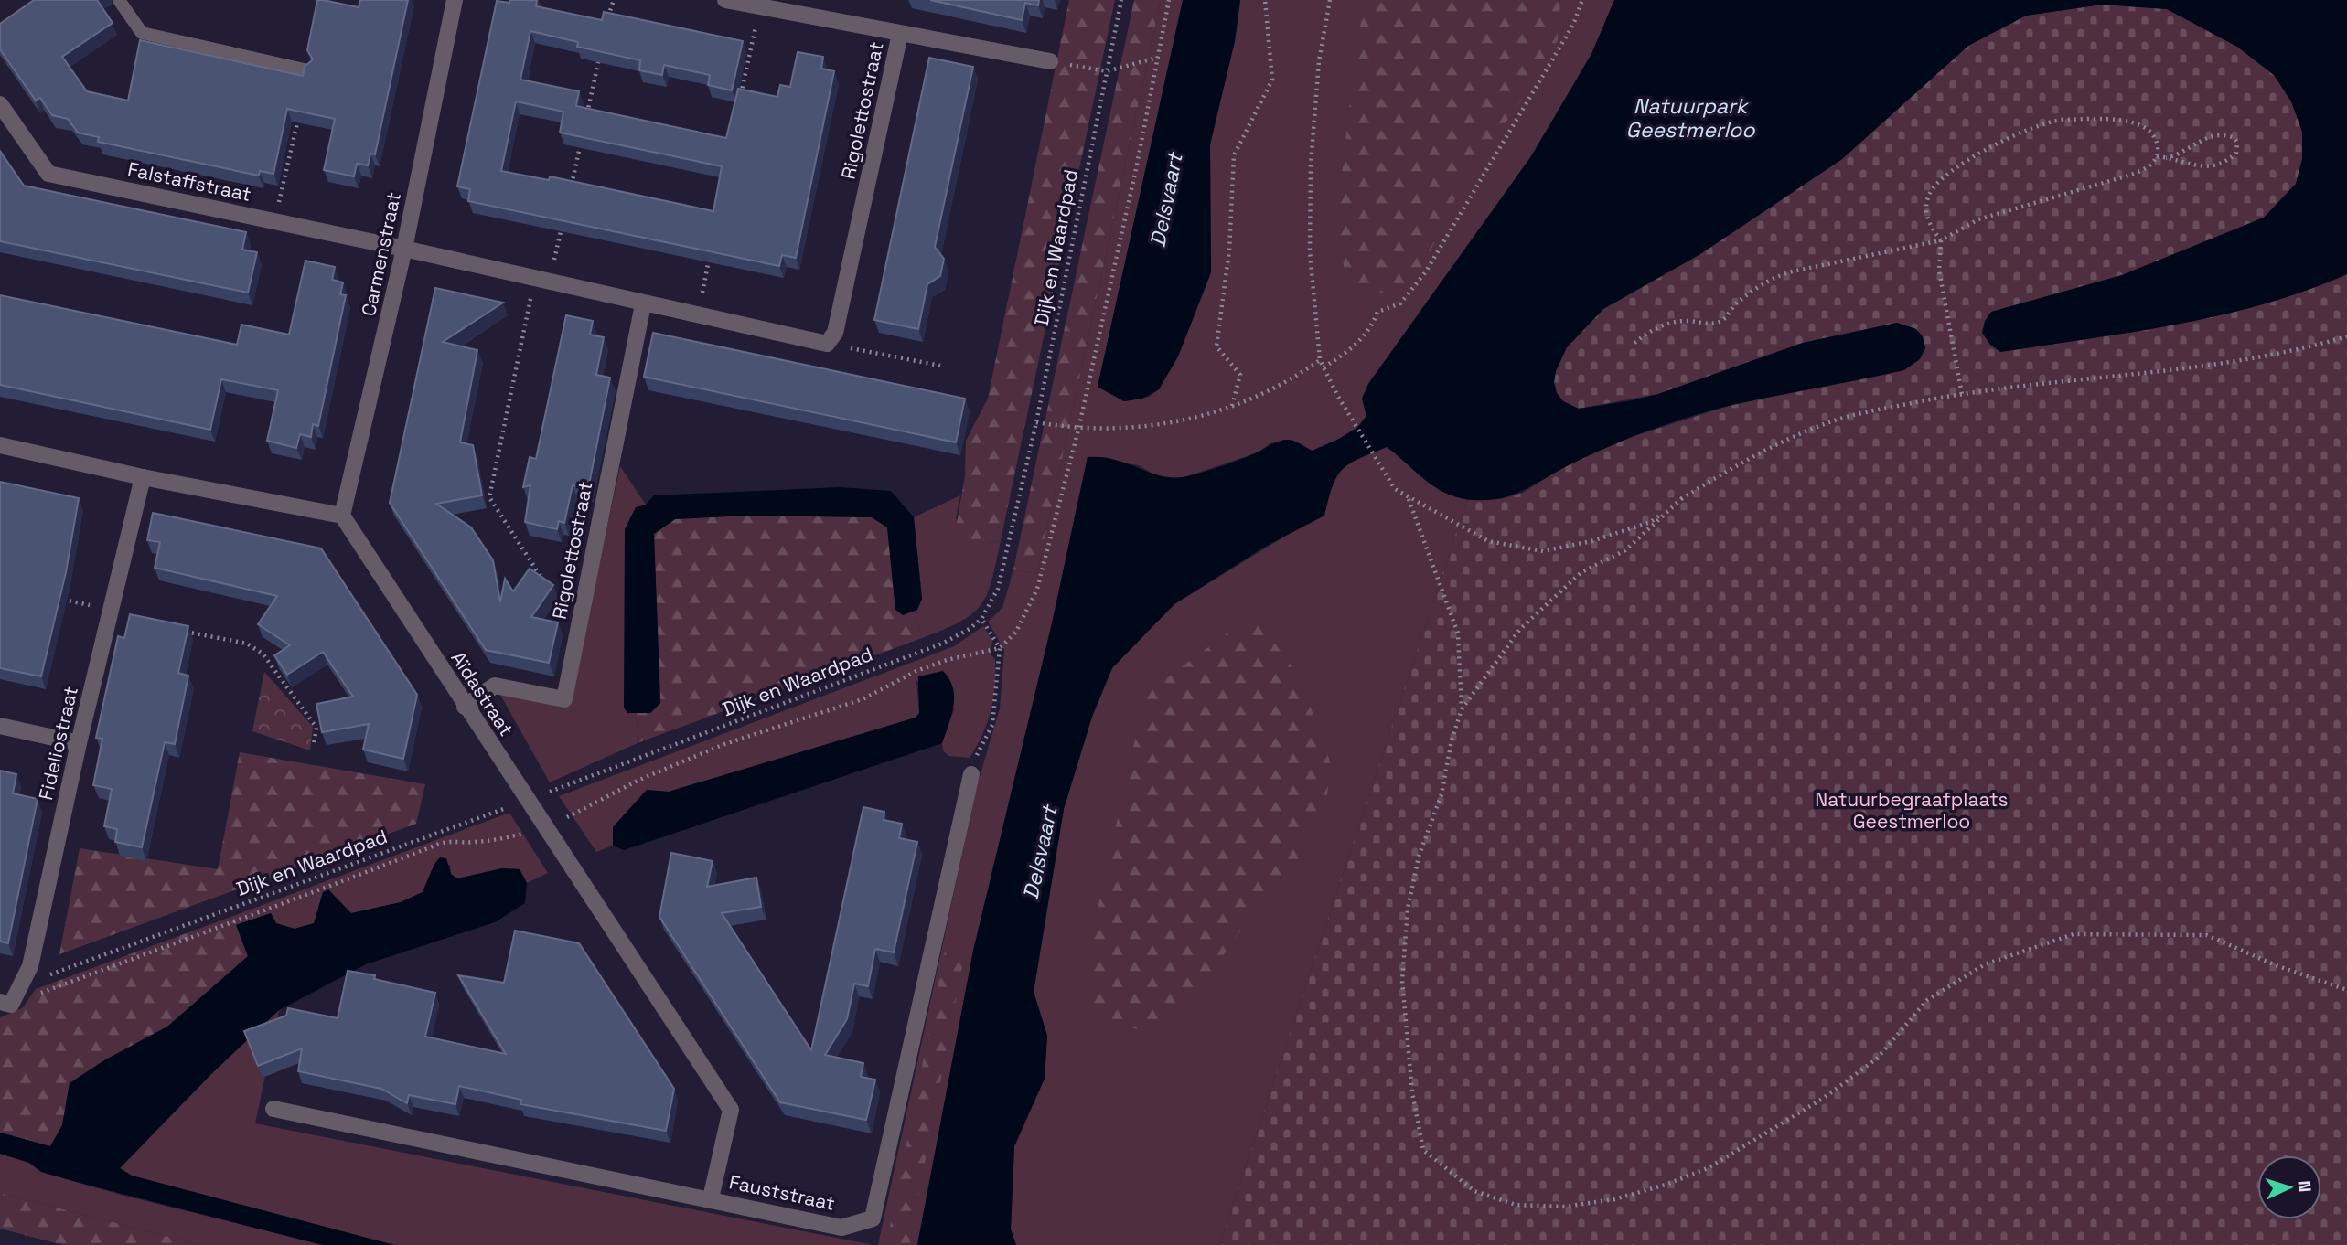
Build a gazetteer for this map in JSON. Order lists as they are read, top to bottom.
{
  "streets": {
    "street": [
      "Rigolettostraat",
      "Falstaffstraat",
      "Carmenstraat",
      "Aïdastraat",
      "Fideliostraat",
      "Fauststraat"
    ],
    "path": ["Dijk en Waardpad"]
  },
  "crossings": [
    ["Rigolettostraat", "Aïdastraat"],
    ["Falstaffstraat", "Carmenstraat"],
    ["Dijk en Waardpad", "Aïdastraat"],
    ["Dijk en Waardpad", "Fideliostraat"],
    ["Carmenstraat", "Aïdastraat"],
    ["Aïdastraat", "Fauststraat"]
  ],
  "water": ["Natuurpark Geestmerloo", "Delsvaart"],
  "parks": ["Natuurbegraafplaats Geestmerloo"],
  "north": "right"
}
